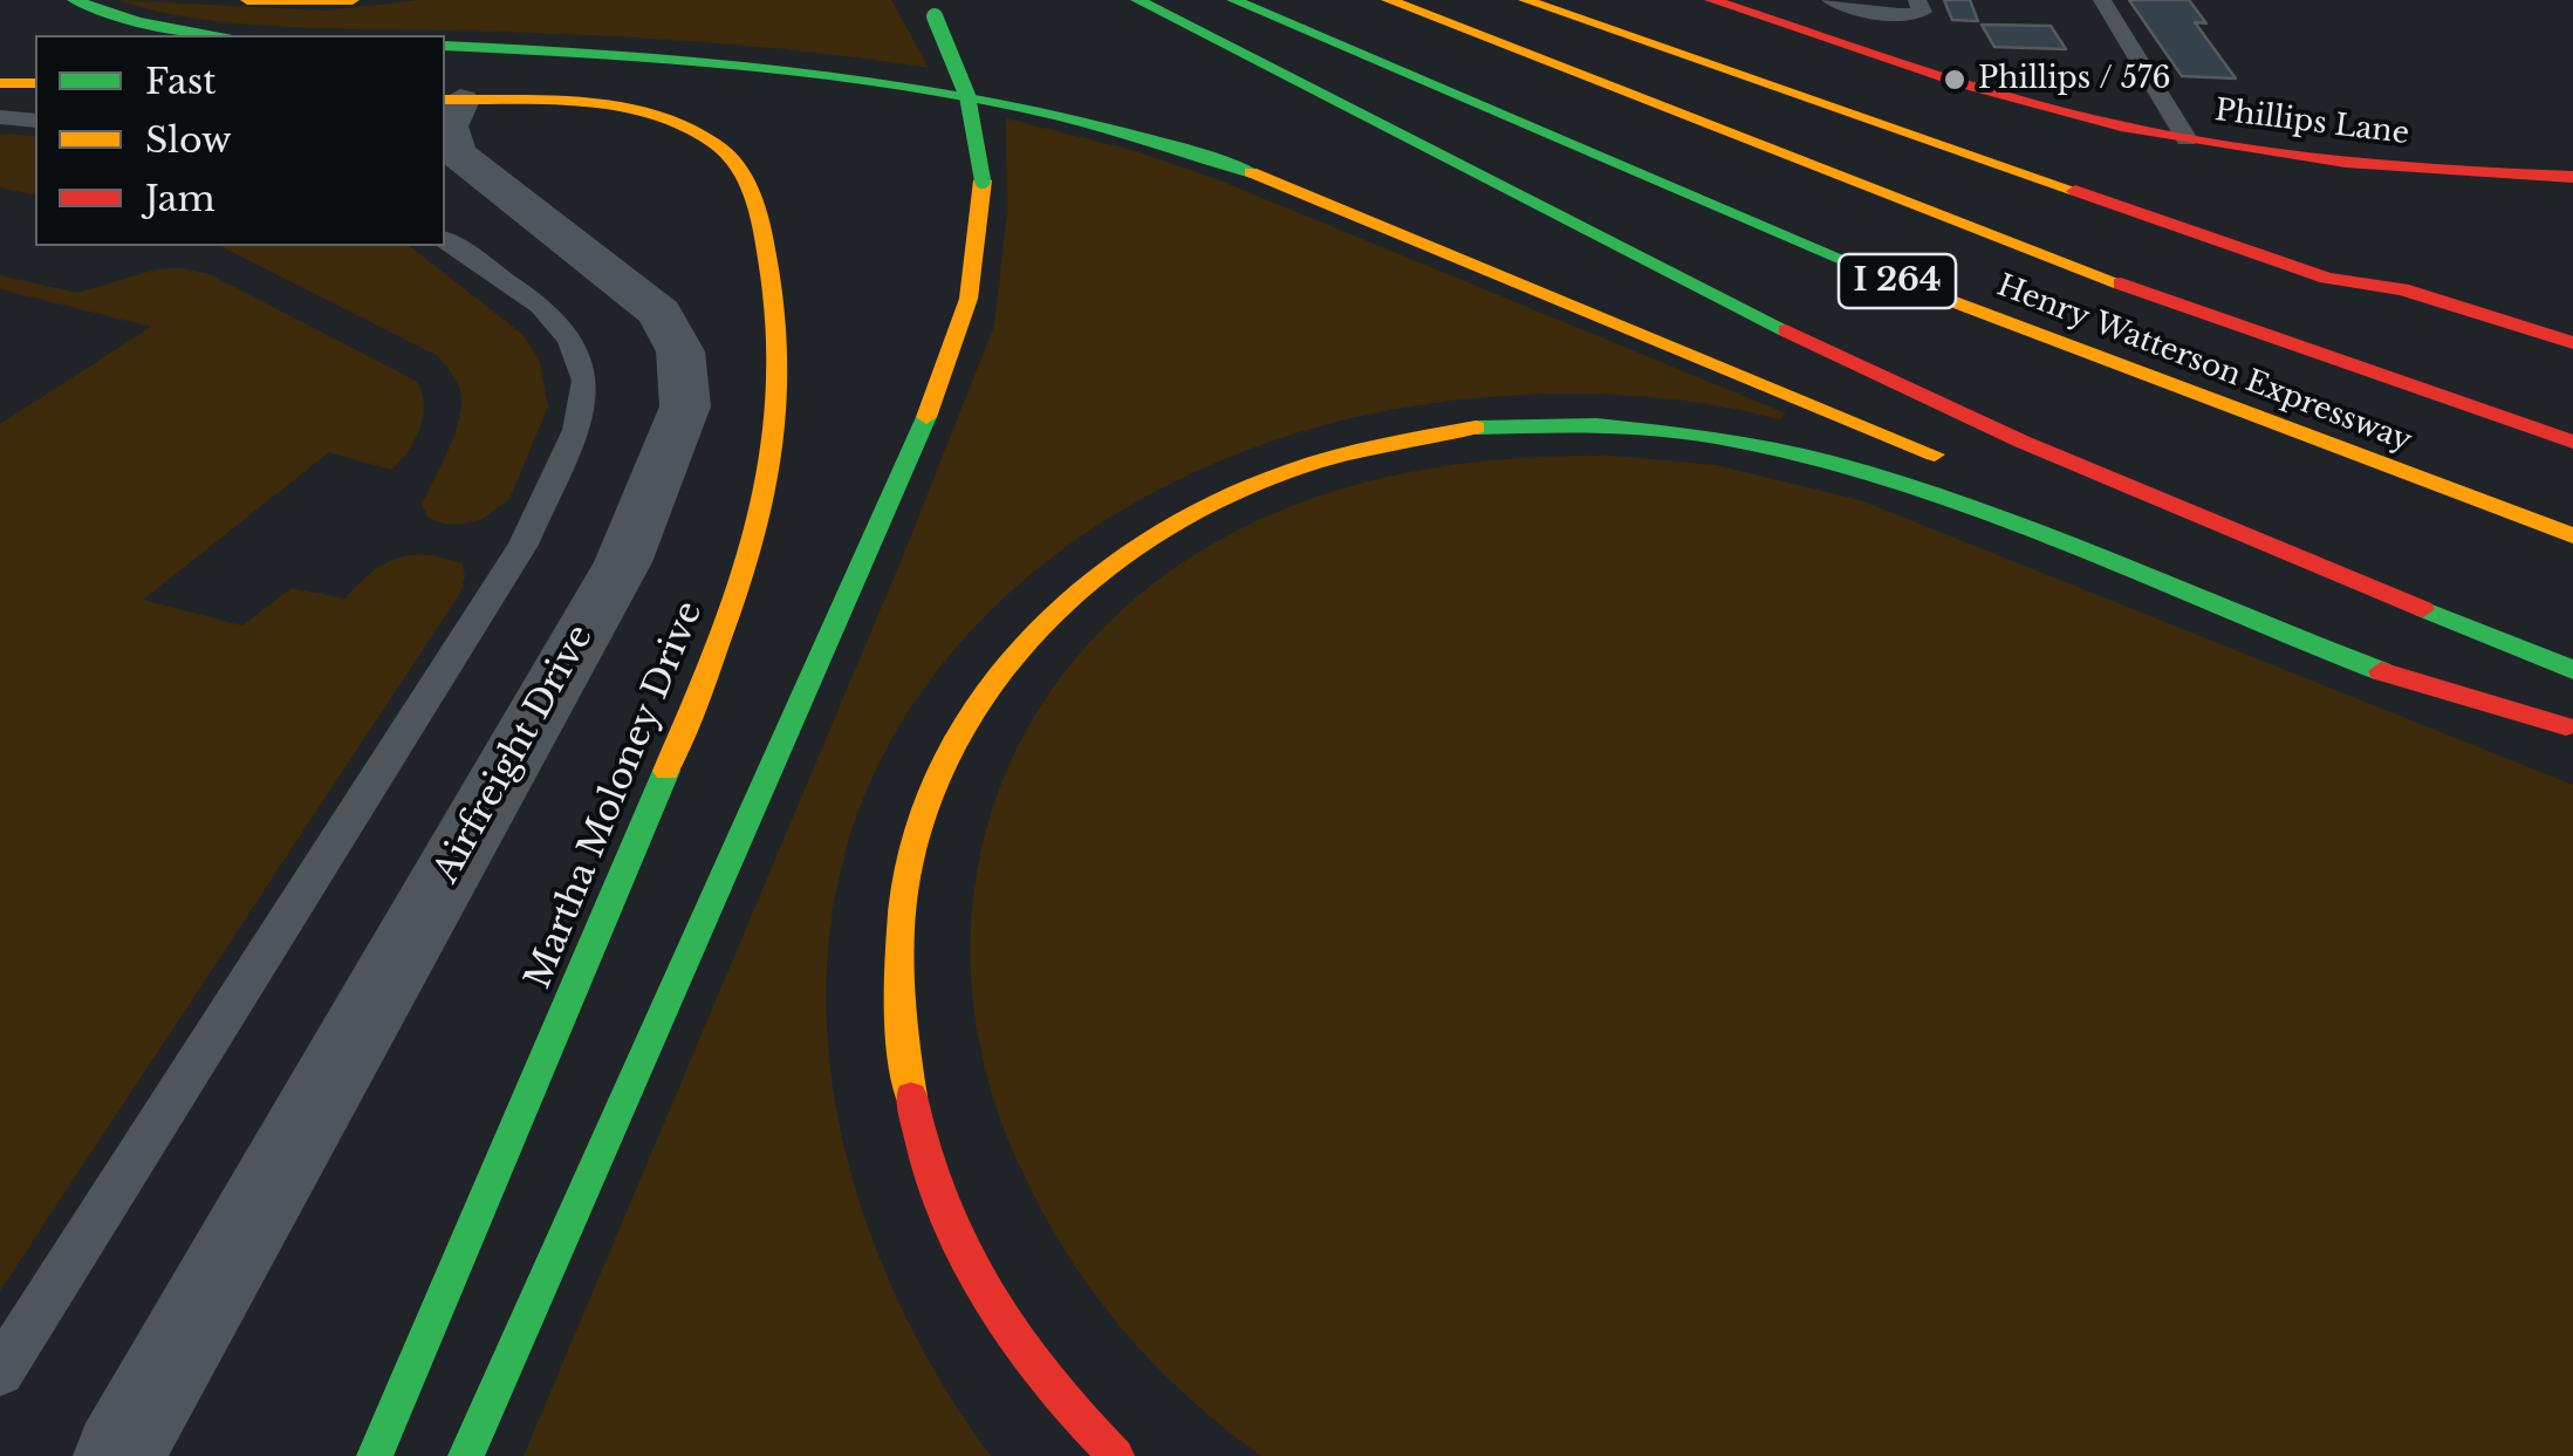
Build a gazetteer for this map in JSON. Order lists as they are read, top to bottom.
{
  "streets": {
    "main road": [
      "Phillips Lane",
      "I 264",
      "Henry Watterson Expressway",
      "Martha Moloney Drive"
    ],
    "street": ["Airfreight Drive"]
  },
  "crossings": [
    ["Airfreight Drive", "Martha Moloney Drive"]
  ],
  "places": ["Phillips / 576"],
  "legend": ["Fast", "Slow", "Jam"]
}
